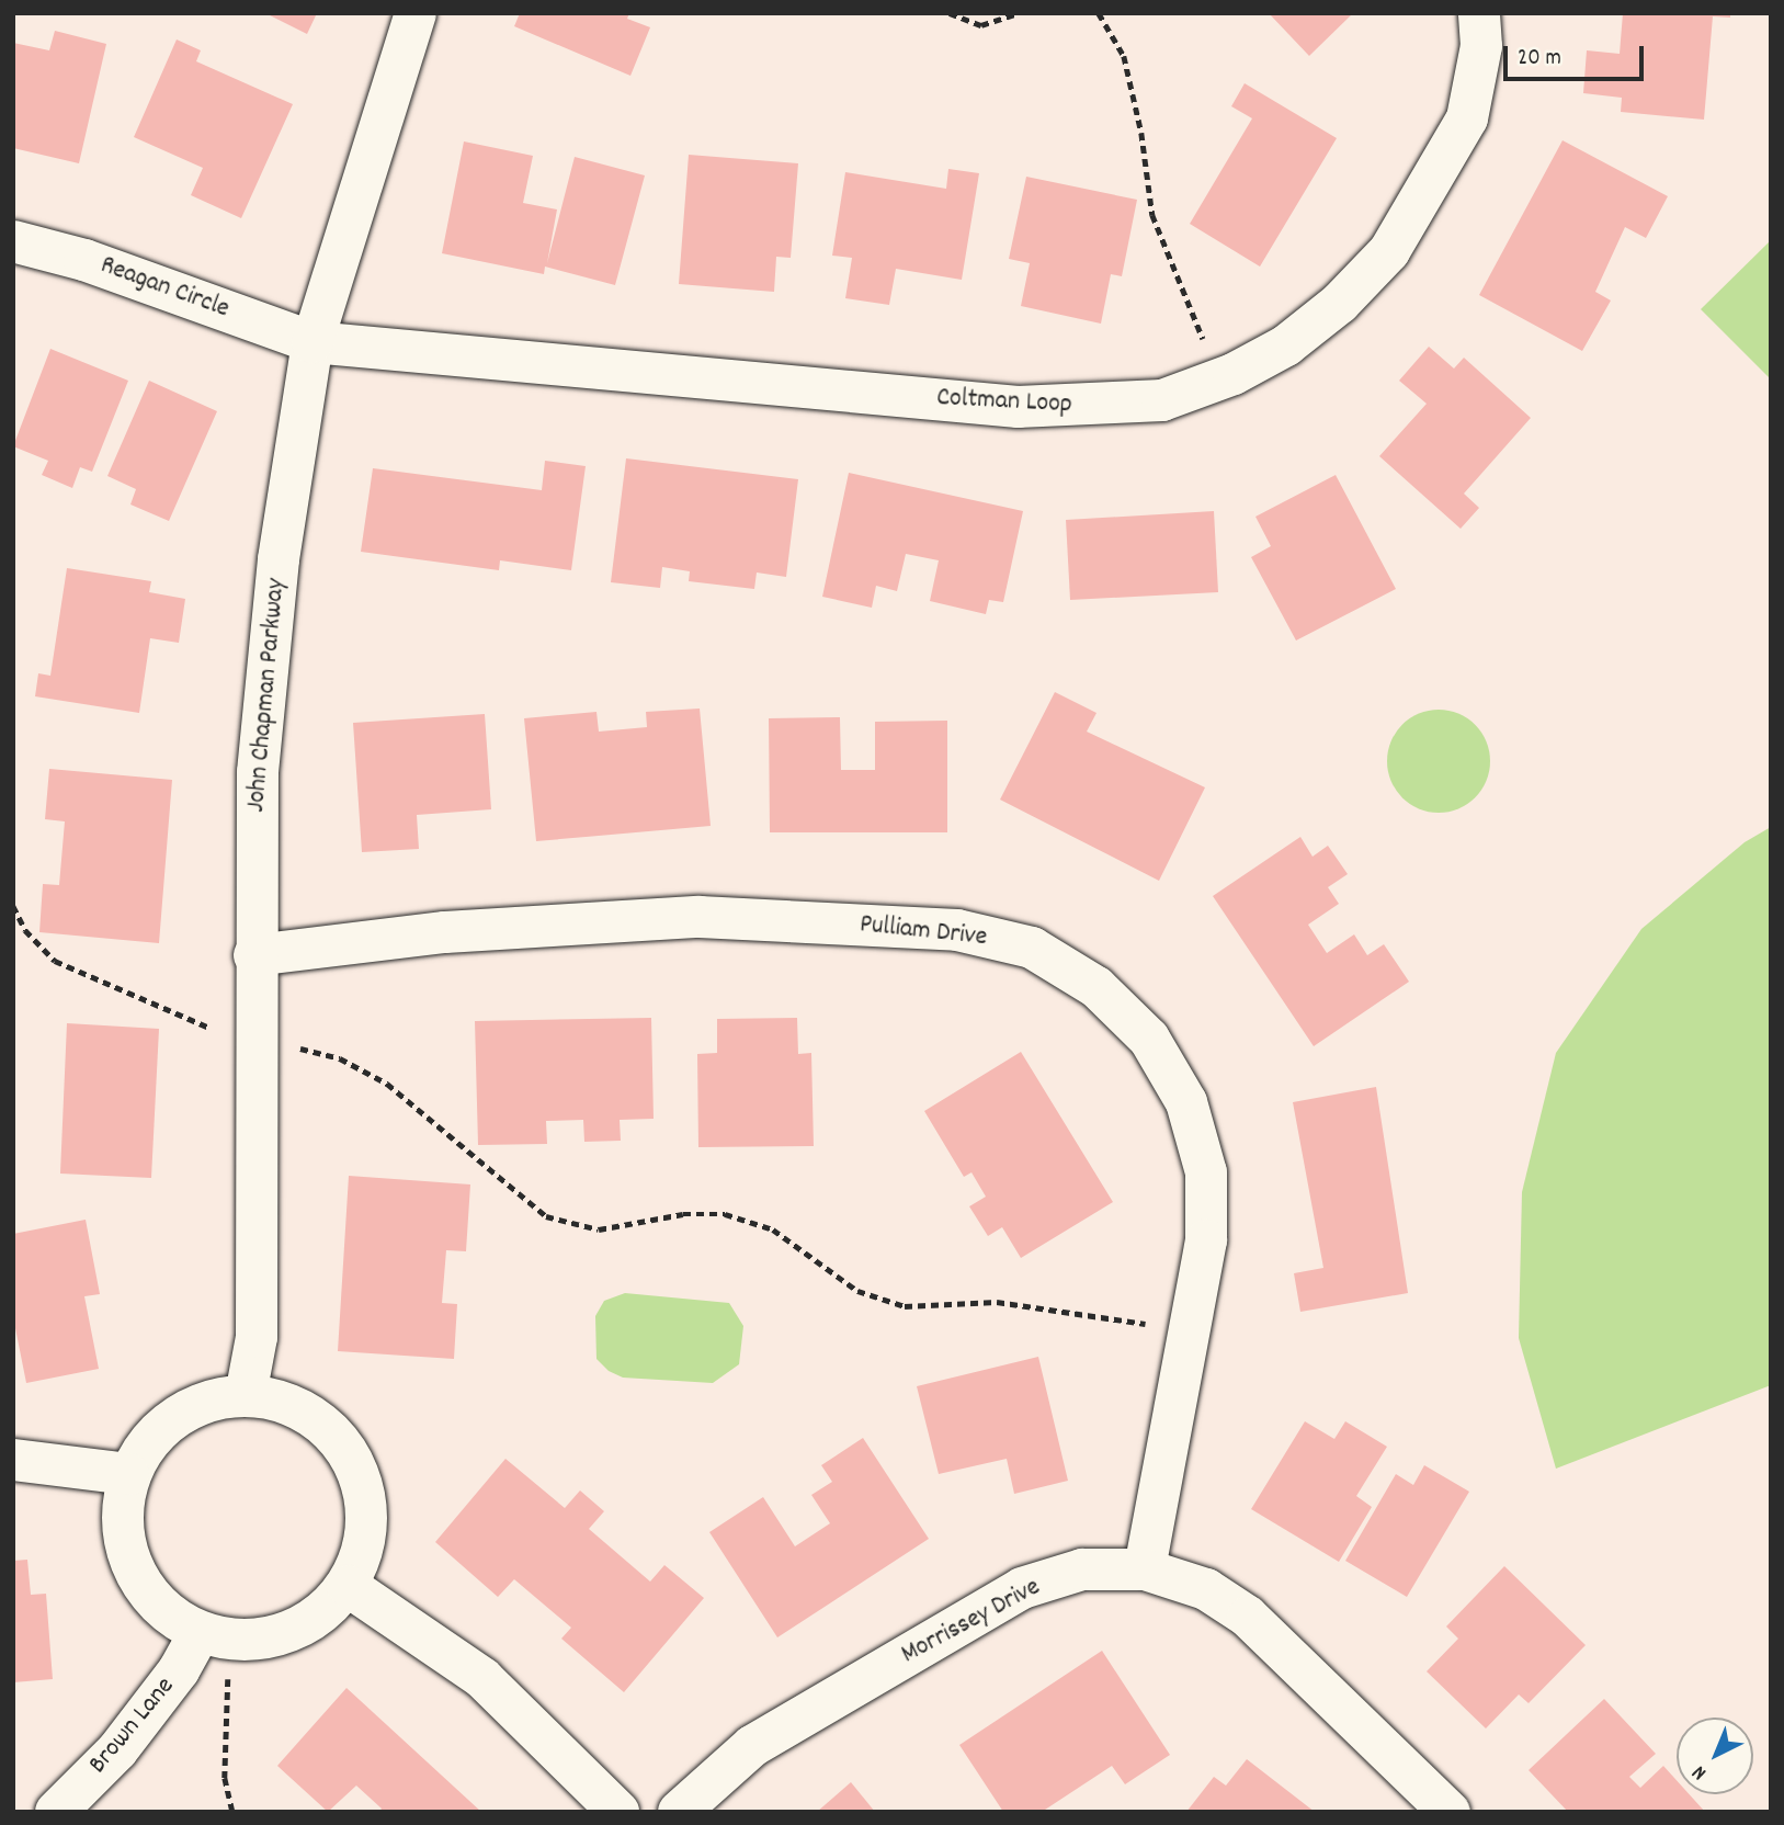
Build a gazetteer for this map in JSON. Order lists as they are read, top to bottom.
{
  "streets": {
    "street": [
      "Reagan Circle",
      "Coltman Loop",
      "John Chapman Parkway",
      "Pulliam Drive",
      "Morrissey Drive",
      "Brown Lane"
    ]
  },
  "crossings": [
    ["Reagan Circle", "Coltman Loop"],
    ["Reagan Circle", "John Chapman Parkway"],
    ["Coltman Loop", "John Chapman Parkway"],
    ["John Chapman Parkway", "Pulliam Drive"],
    ["John Chapman Parkway", "Brown Lane"],
    ["Pulliam Drive", "Morrissey Drive"]
  ],
  "scale_bar": "20 m",
  "north": "bottom left"
}
